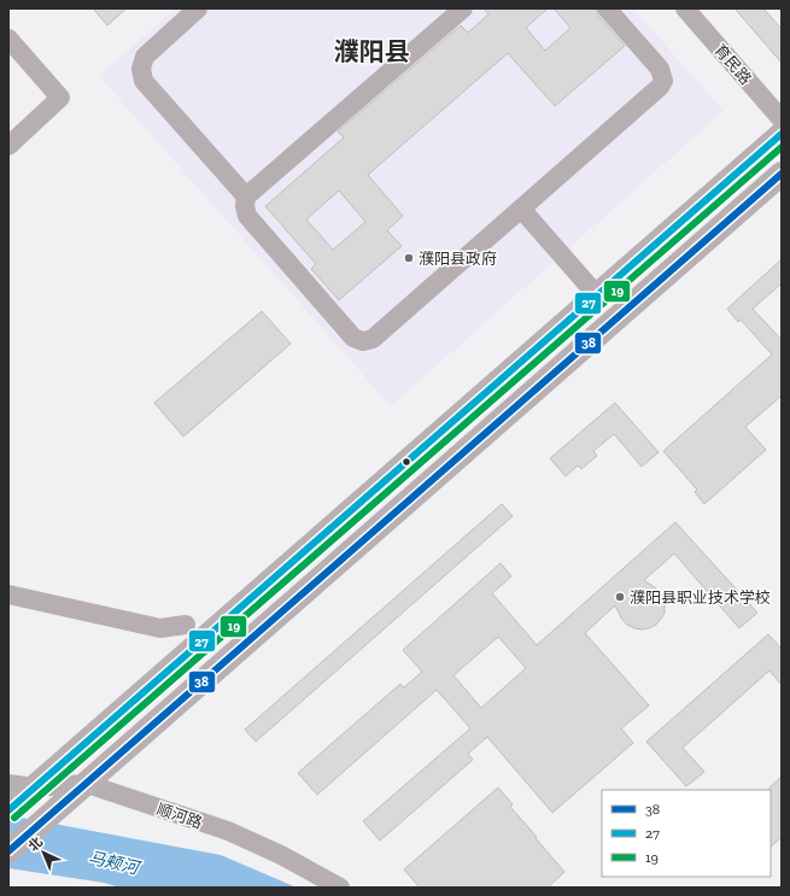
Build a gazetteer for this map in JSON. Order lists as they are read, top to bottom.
{
  "streets": {
    "street": ["育民路", "顺河路"]
  },
  "districts": ["濮阳县"],
  "water": ["马颊河"],
  "places": ["濮阳县政府", "濮阳县职业技术学校"],
  "lines": ["transit line 27", "transit line 19", "transit line 38"],
  "legend": ["38", "27", "19"],
  "north": "top left"
}
